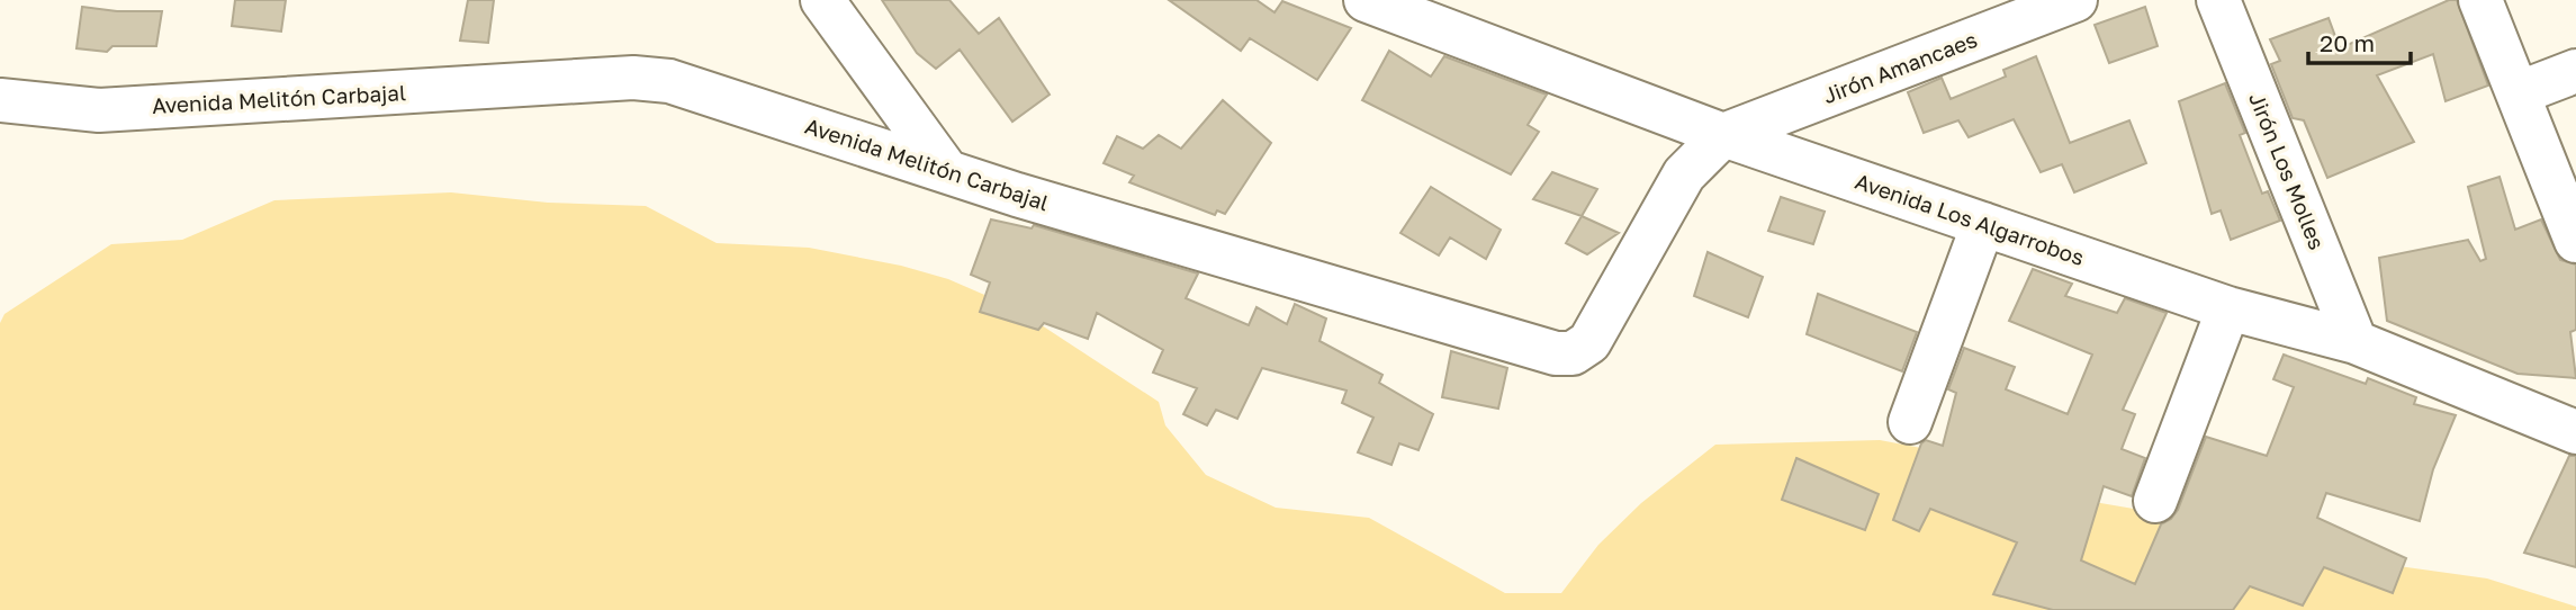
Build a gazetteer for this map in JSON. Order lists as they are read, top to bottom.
{
  "streets": {
    "street": [
      "Jirón Amancaes",
      "Avenida Melitón Carbajal",
      "Jirón Los Molles",
      "Avenida Los Algarrobos"
    ]
  },
  "crossings": [
    ["Jirón Amancaes", "Avenida Melitón Carbajal"],
    ["Jirón Amancaes", "Avenida Los Algarrobos"],
    ["Avenida Melitón Carbajal", "Avenida Los Algarrobos"],
    ["Jirón Los Molles", "Avenida Los Algarrobos"]
  ],
  "scale_bar": "20 m"
}
